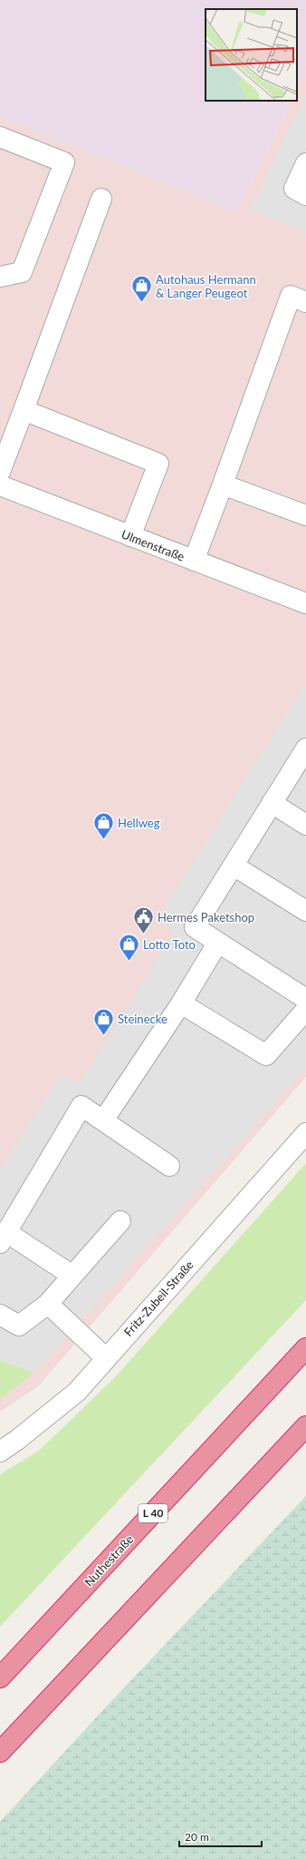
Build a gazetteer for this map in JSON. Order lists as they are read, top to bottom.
{
  "streets": {
    "highway": ["L 40", "Nuthestraße"],
    "street": ["Ulmenstraße", "Fritz-Zubeil-Straße"]
  },
  "places": {
    "shop": [
      "Autohaus Hermann & Langer Peugeot",
      "Hellweg",
      "Lotto Toto",
      "Steinecke"
    ],
    "public building": ["Hermes Paketshop"]
  },
  "scale_bar": "20 m"
}
